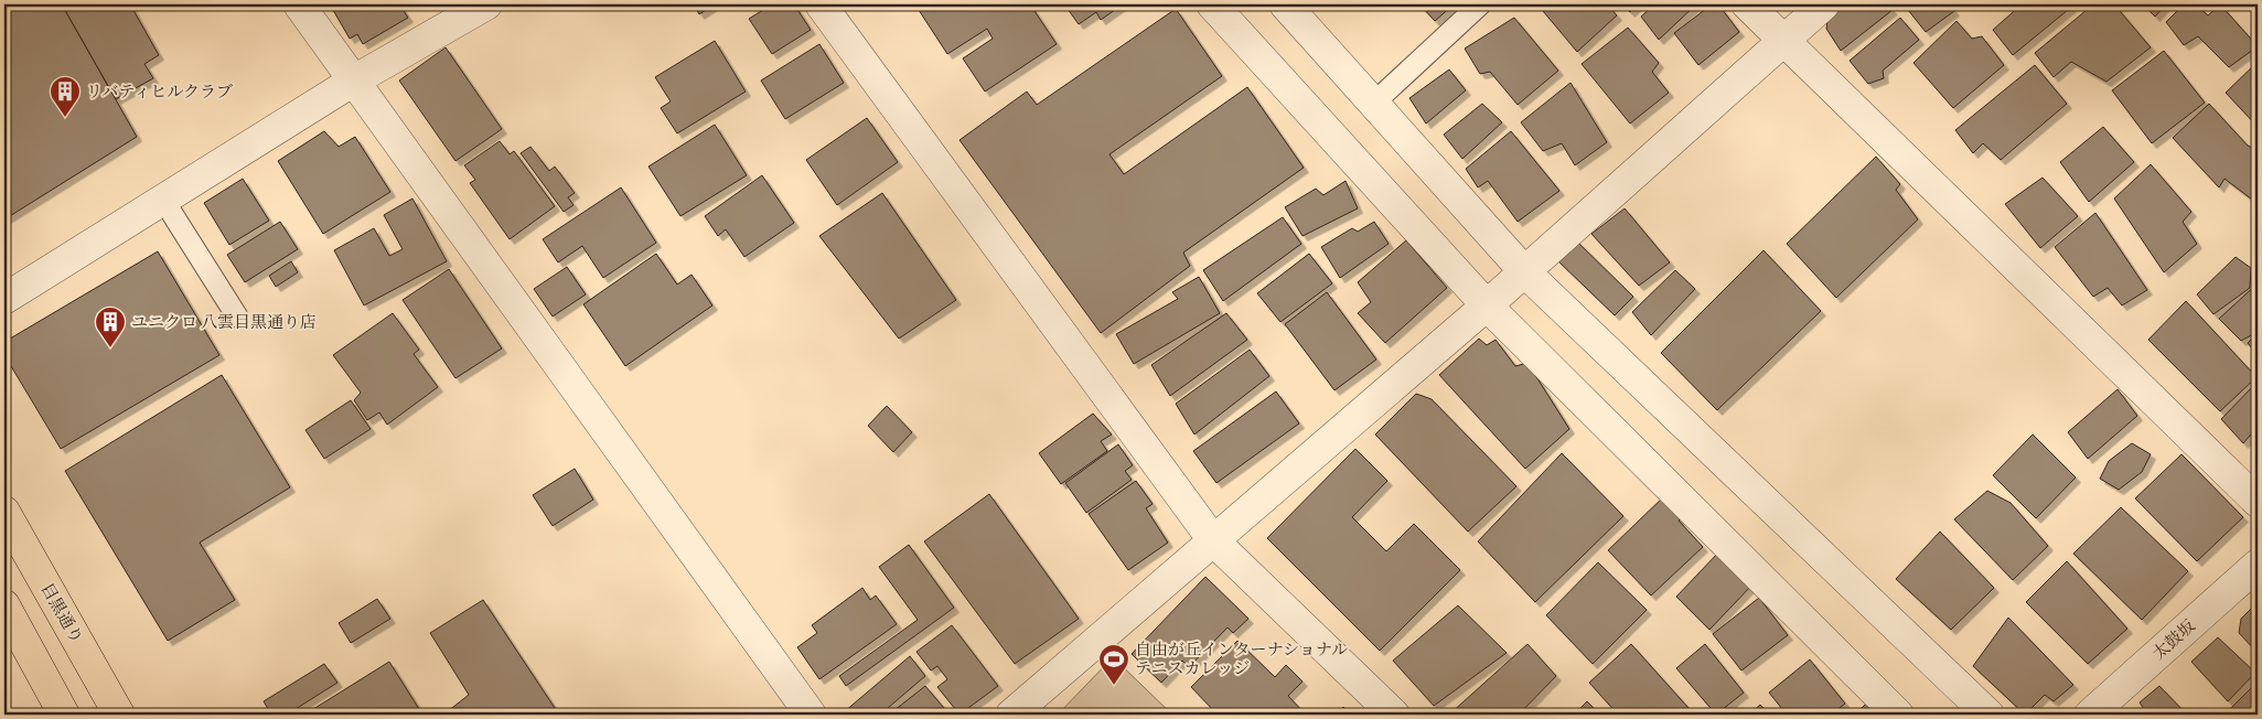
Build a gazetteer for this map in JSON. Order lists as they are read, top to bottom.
{
  "streets": {
    "main road": ["目黒通り"],
    "street": ["太鼓坂"]
  },
  "places": {
    "building": ["リバティヒルクラブ", "ユニクロ 八雲目黒通り店"],
    "sports": ["自由が丘インターナショナル テニスカレッジ"]
  }
}
